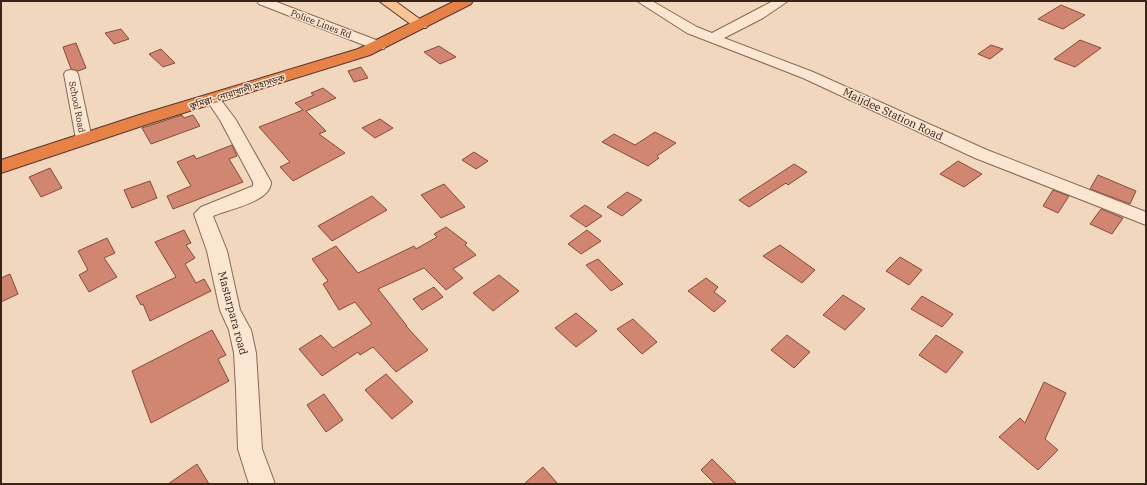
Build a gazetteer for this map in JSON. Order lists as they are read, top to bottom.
{
  "streets": {
    "highway": ["কুমিল্লা–নোয়াখালী মহাসড়ক"],
    "street": [
      "Police Lines Rd",
      "School Road",
      "Maijdee Station Road",
      "Mastarpara road"
    ]
  },
  "crossings": [
    ["Police Lines Rd", "কুমিল্লা–নোয়াখালী মহাসড়ক"],
    ["কুমিল্লা–নোয়াখালী মহাসড়ক", "School Road"],
    ["কুমিল্লা–নোয়াখালী মহাসড়ক", "Mastarpara road"]
  ]
}
